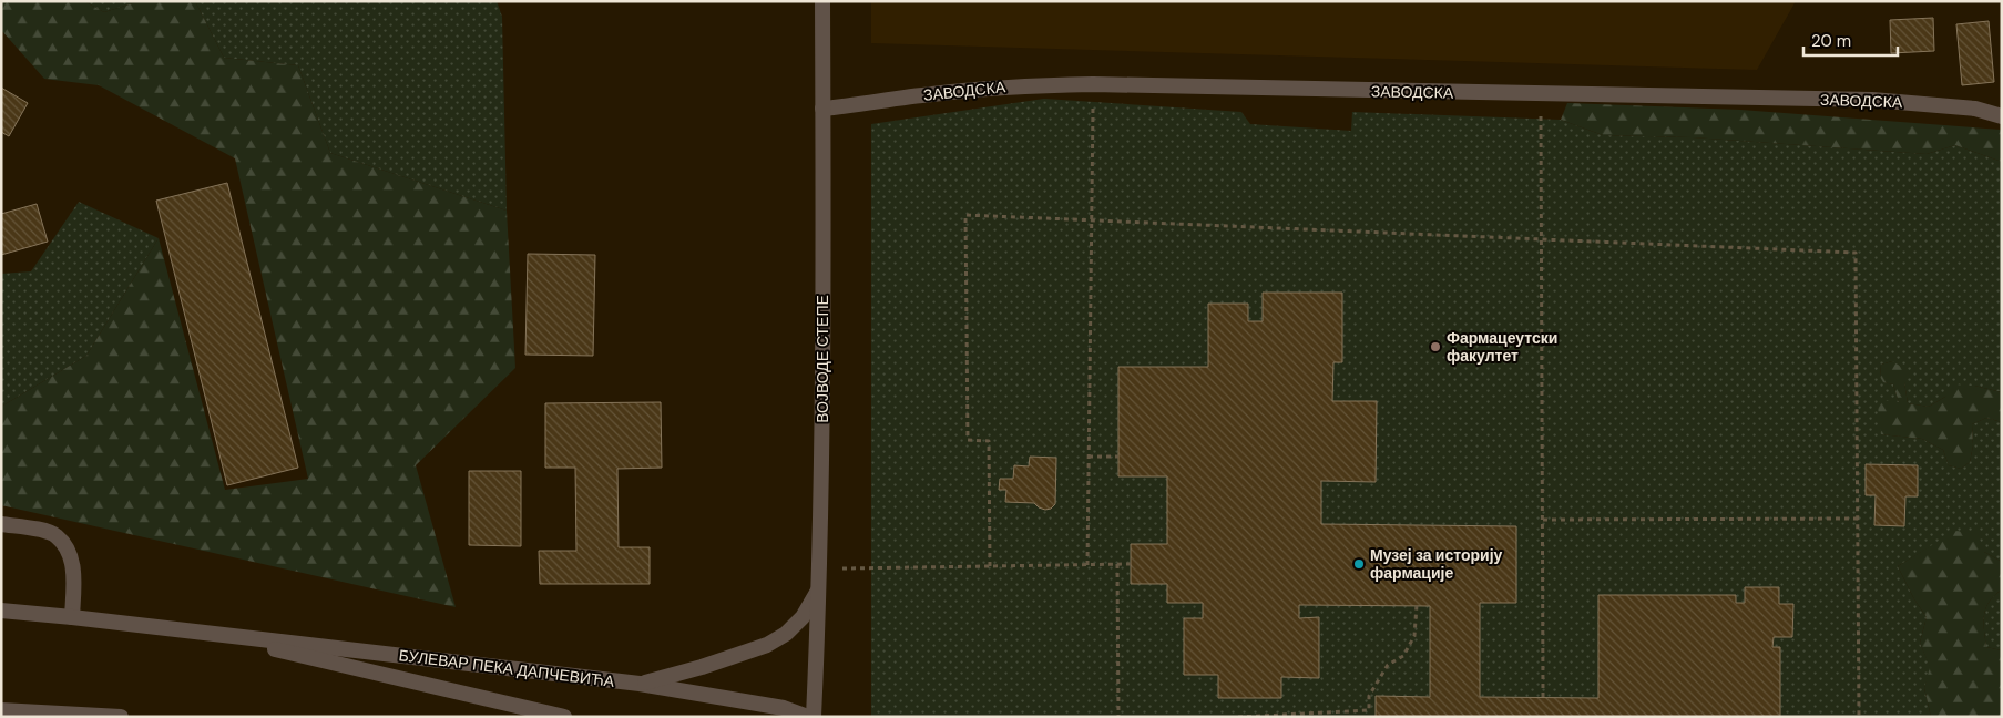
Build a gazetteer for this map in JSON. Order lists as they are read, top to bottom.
{
  "streets": {
    "street": ["ЗАВОДСКА", "ВОЈВОДЕ СТЕПЕ", "БУЛЕВАР ПЕКА ДАПЧЕВИЋА"]
  },
  "crossings": [
    ["ЗАВОДСКА", "ВОЈВОДЕ СТЕПЕ"]
  ],
  "places": ["Фармацеутски факултет", "Музеј за историју фармације"],
  "scale_bar": "20 m"
}
